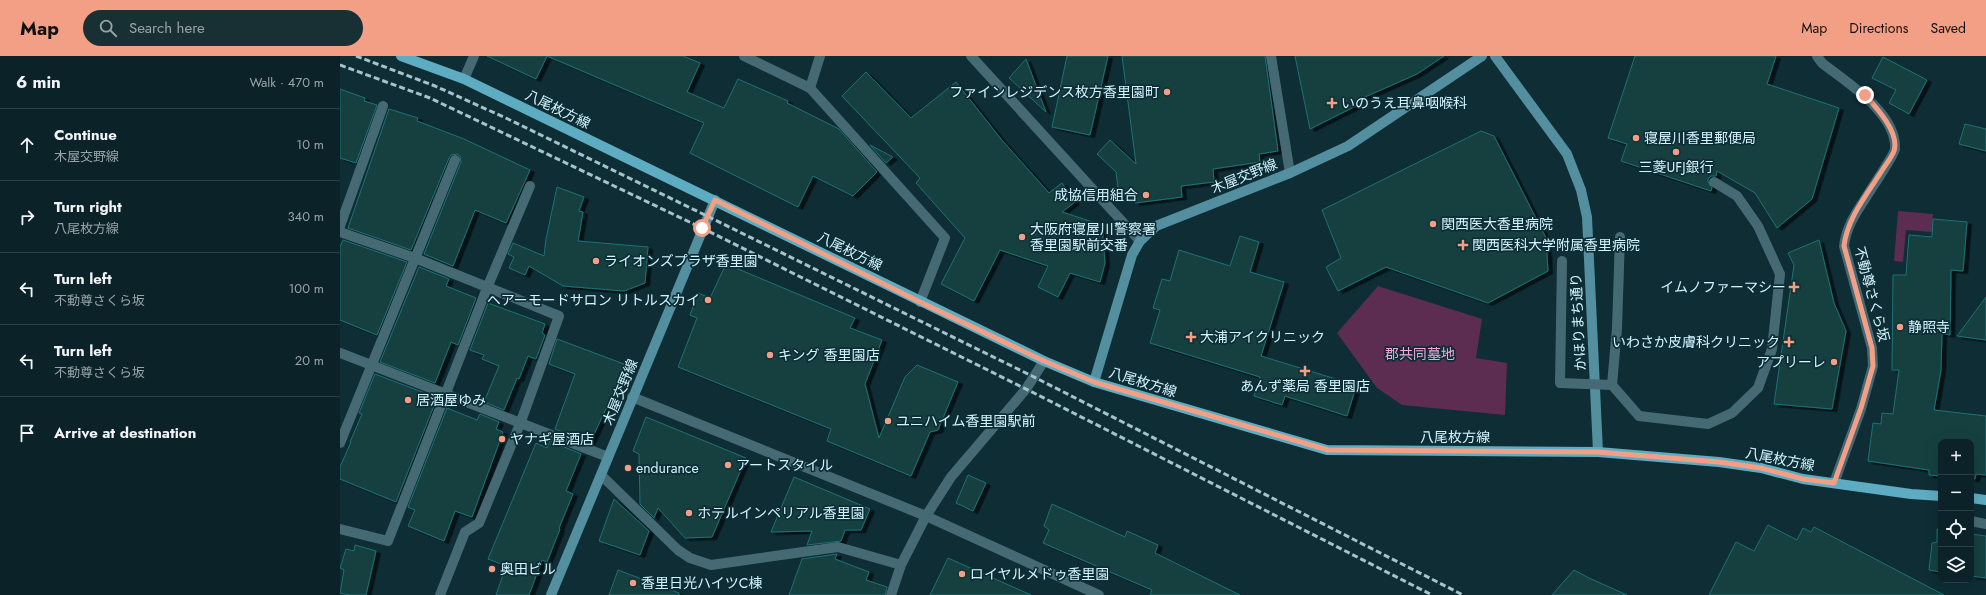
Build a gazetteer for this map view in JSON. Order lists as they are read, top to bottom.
{
  "streets": {
    "main road": ["八尾枚方線", "木屋交野線", "かほりまち通り"],
    "street": ["不動尊さくら坂"]
  },
  "crossings": [
    ["八尾枚方線", "木屋交野線"],
    ["八尾枚方線", "不動尊さくら坂"],
    ["八尾枚方線", "かほりまち通り"]
  ],
  "parks": ["郡共同墓地"],
  "places": {
    "other": [
      "ファインレジデンス枚方香里園町",
      "寝屋川香里郵便局",
      "三菱UFJ銀行",
      "成協信用組合",
      "関西医大香里病院",
      "大阪府寝屋川警察署 香里園駅前交番",
      "ライオンズプラザ香里園",
      "ヘアーモードサロン リトルスカイ",
      "静照寺",
      "キング 香里園店",
      "アプリーレ",
      "居酒屋ゆみ",
      "ユニハイム香里園駅前",
      "ヤナギ屋酒店",
      "アートスタイル",
      "endurance",
      "ホテルインペリアル香里園",
      "奥田ビル",
      "ロイヤルメドゥ香里園",
      "香里日光ハイツC棟"
    ],
    "health": [
      "いのうえ耳鼻咽喉科",
      "関西医科大学附属香里病院",
      "イムノファーマシー",
      "大浦アイクリニック",
      "いわさか皮膚科クリニック",
      "あんず薬局 香里園店"
    ]
  },
  "page": {
    "header": "Map",
    "search": "Search here",
    "nav": ["Map", "Directions", "Saved"],
    "heading": ["6 min", "Walk · 470 m"],
    "list": [
      ["Continue", "木屋交野線", "10 m"],
      ["Turn right", "八尾枚方線", "340 m"],
      ["Turn left", "不動尊さくら坂", "100 m"],
      ["Turn left", "不動尊さくら坂", "20 m"],
      "Arrive at destination"
    ],
    "map_buttons": ["+", "−"]
  }
}
